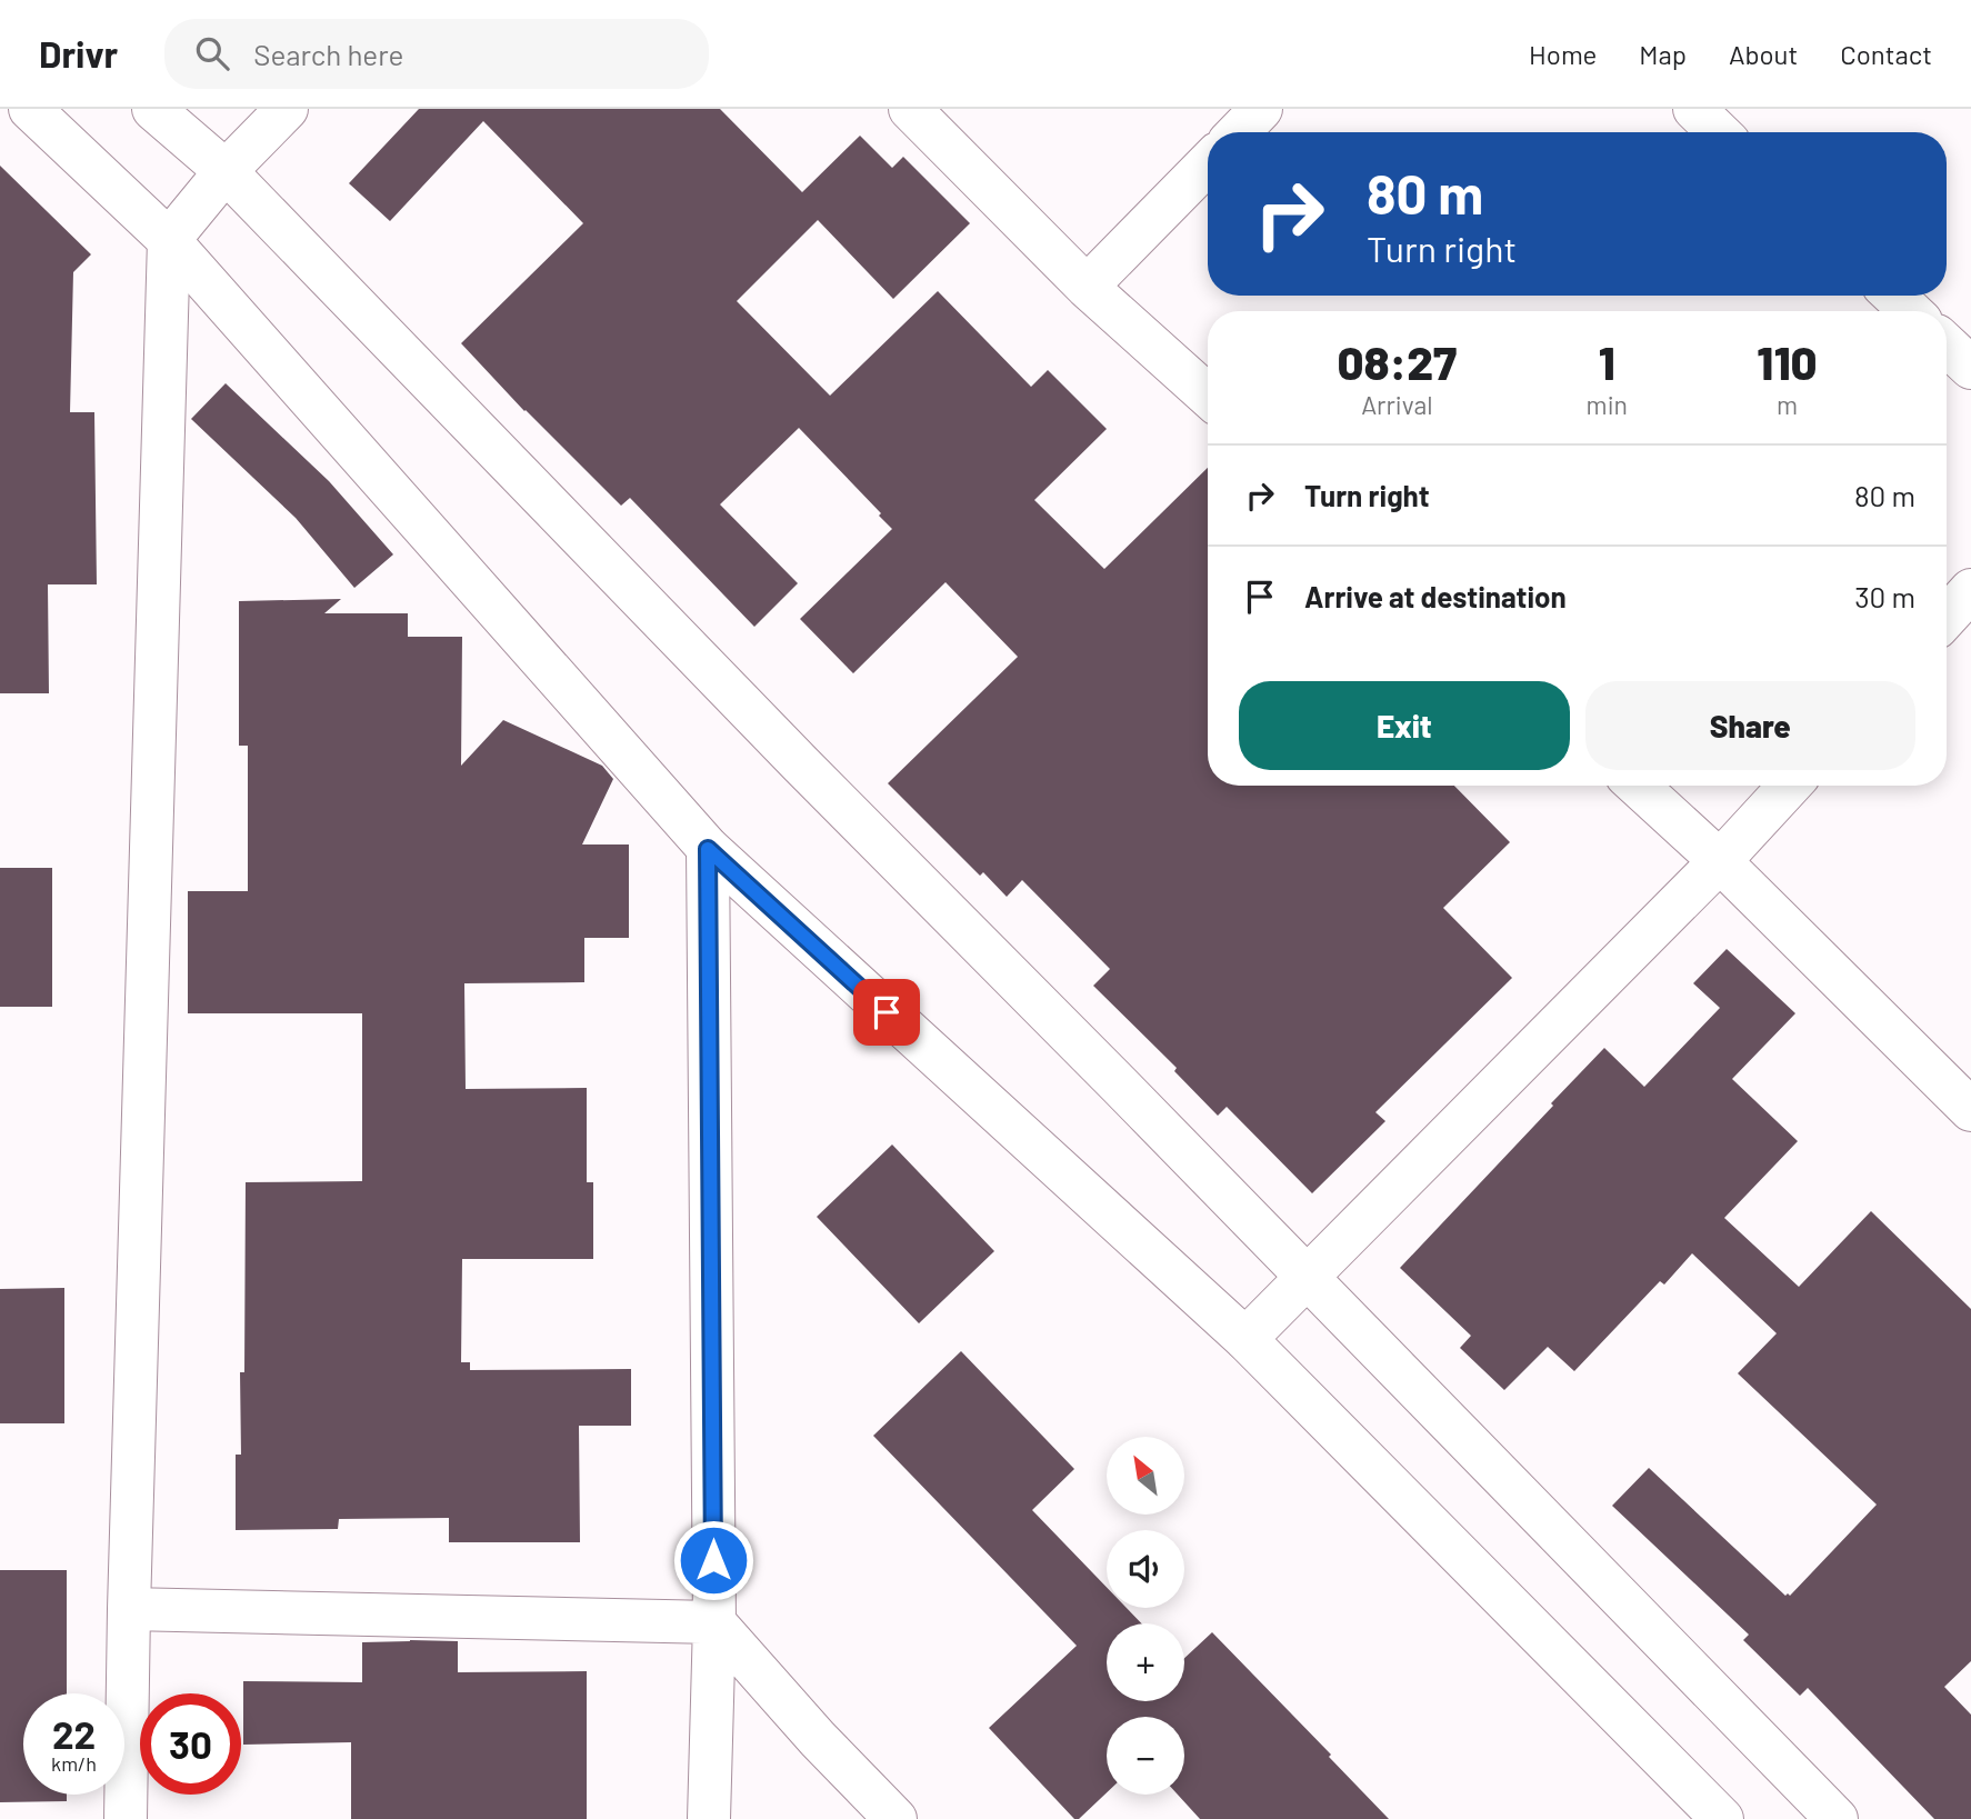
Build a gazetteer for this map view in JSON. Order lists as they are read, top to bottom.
{
  "north": "top left",
  "page": {
    "header": "Drivr",
    "search": "Search here",
    "nav": [
      "Home",
      "Map",
      "About",
      "Contact"
    ],
    "turn": ["80 m", "Turn right"],
    "eta": [
      "08:27",
      "Arrival",
      "1",
      "min",
      "110",
      "m"
    ],
    "list": [
      {
        "name": "Turn right",
        "value": "80 m"
      },
      {
        "name": "Arrive at destination",
        "value": "30 m"
      }
    ],
    "buttons": ["Exit", "Share"],
    "map_buttons": ["+", "−"],
    "speed": "22 km/h",
    "limit": "30"
  }
}
